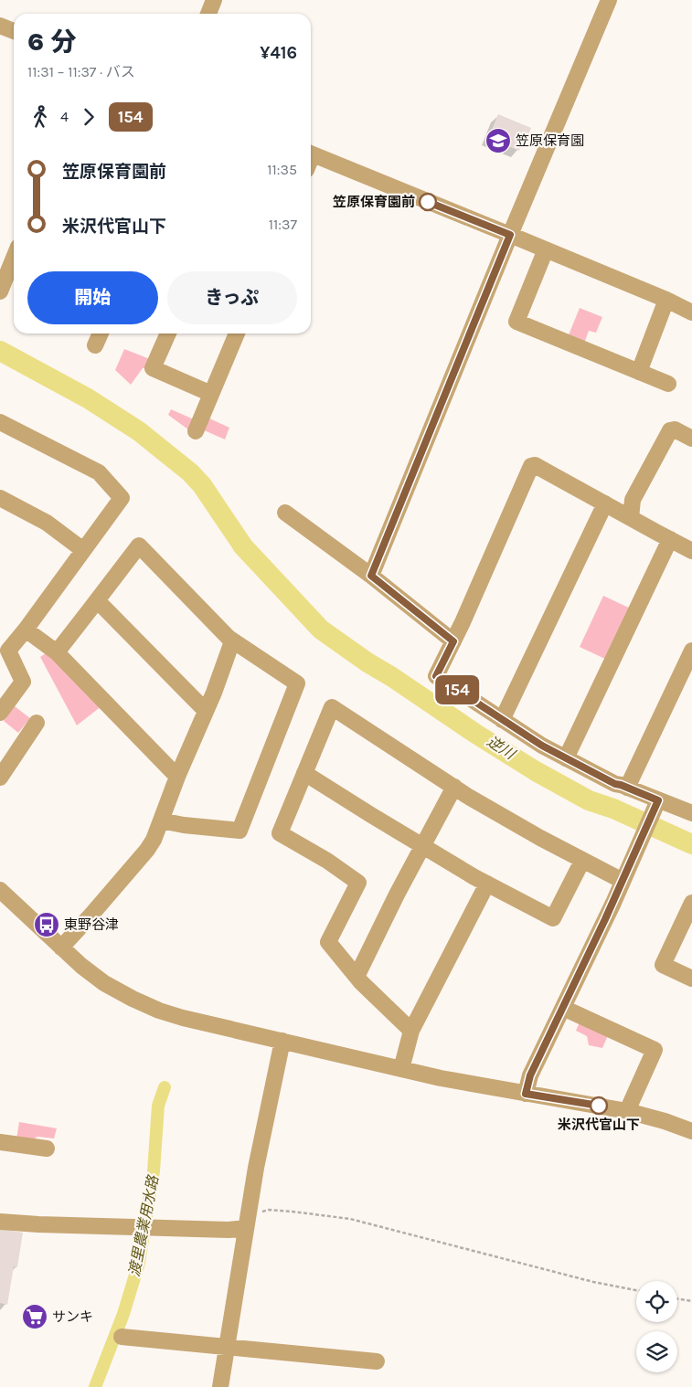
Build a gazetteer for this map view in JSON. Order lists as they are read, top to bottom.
{
  "water": ["逆川", "渡里農業用水路"],
  "places": {
    "school or university": ["笠原保育園"],
    "other": ["笠原保育園前", "米沢代官山下"],
    "bus stop": ["東野谷津"],
    "supermarket": ["サンキ"]
  },
  "lines": ["bus line 154"],
  "page": {
    "on_map": "154",
    "heading": ["6 分", "11:31 – 11:37 · バス", "¥416"],
    "legs": ["4", "154"],
    "list": [
      {
        "name": "笠原保育園前",
        "value": "11:35"
      },
      {
        "name": "米沢代官山下",
        "value": "11:37"
      }
    ],
    "buttons": ["開始", "きっぷ"]
  }
}
